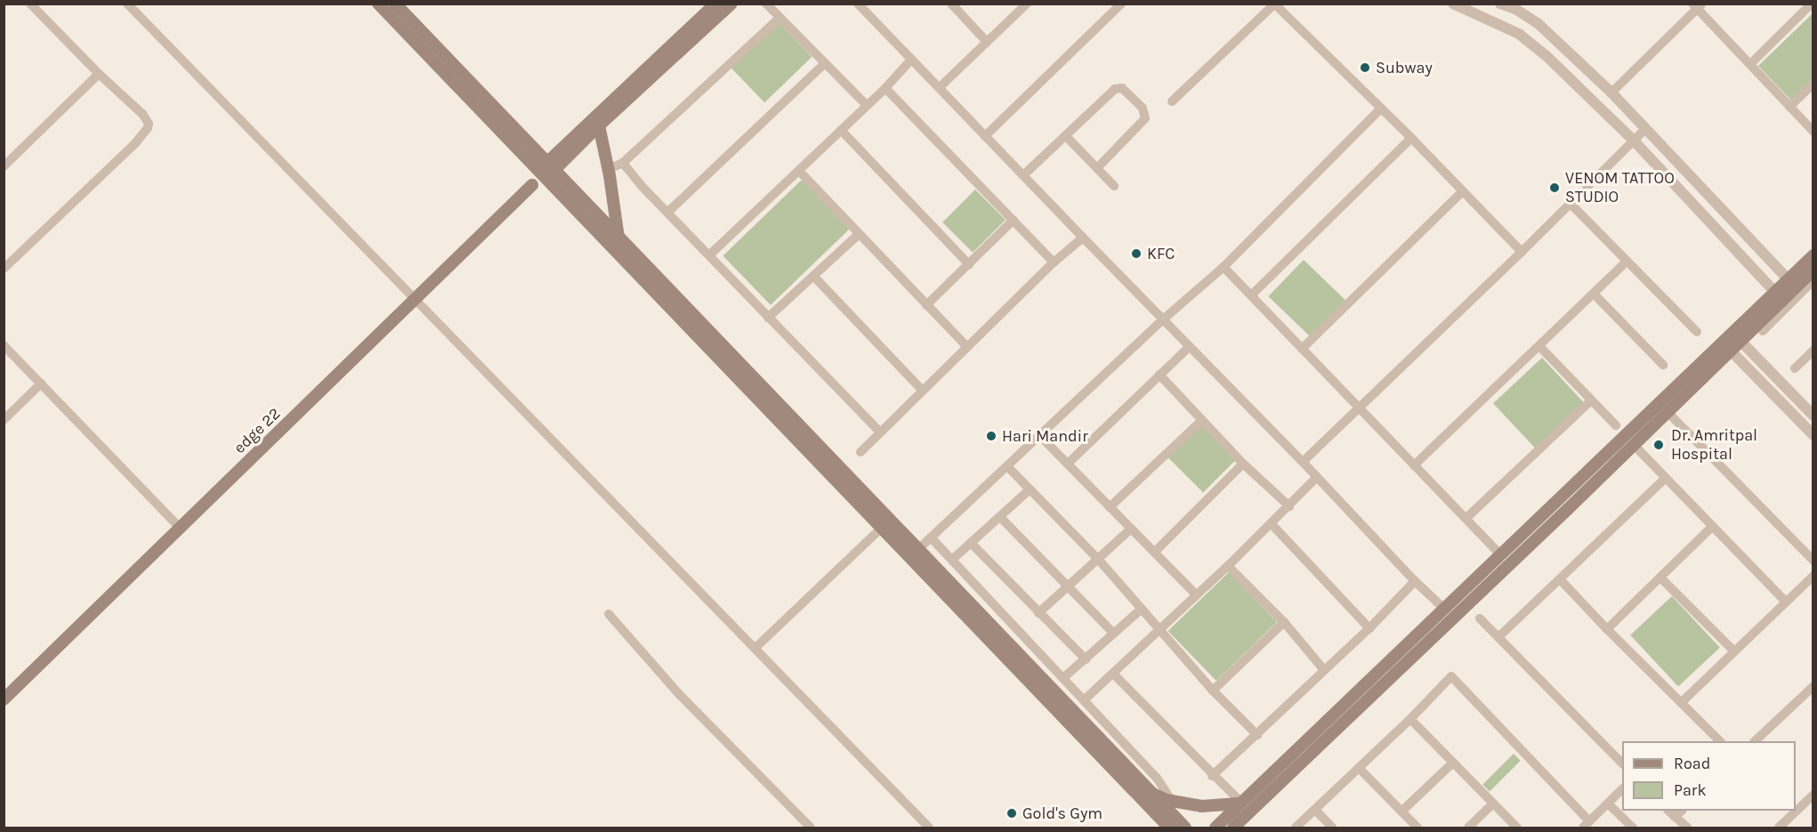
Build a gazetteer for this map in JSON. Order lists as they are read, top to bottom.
{
  "streets": {
    "main road": ["edge 22"]
  },
  "places": [
    "Subway",
    "VENOM TATTOO STUDIO",
    "KFC",
    "Hari Mandir",
    "Dr. Amritpal Hospital",
    "Gold's Gym"
  ],
  "legend": ["Road", "Park"]
}
